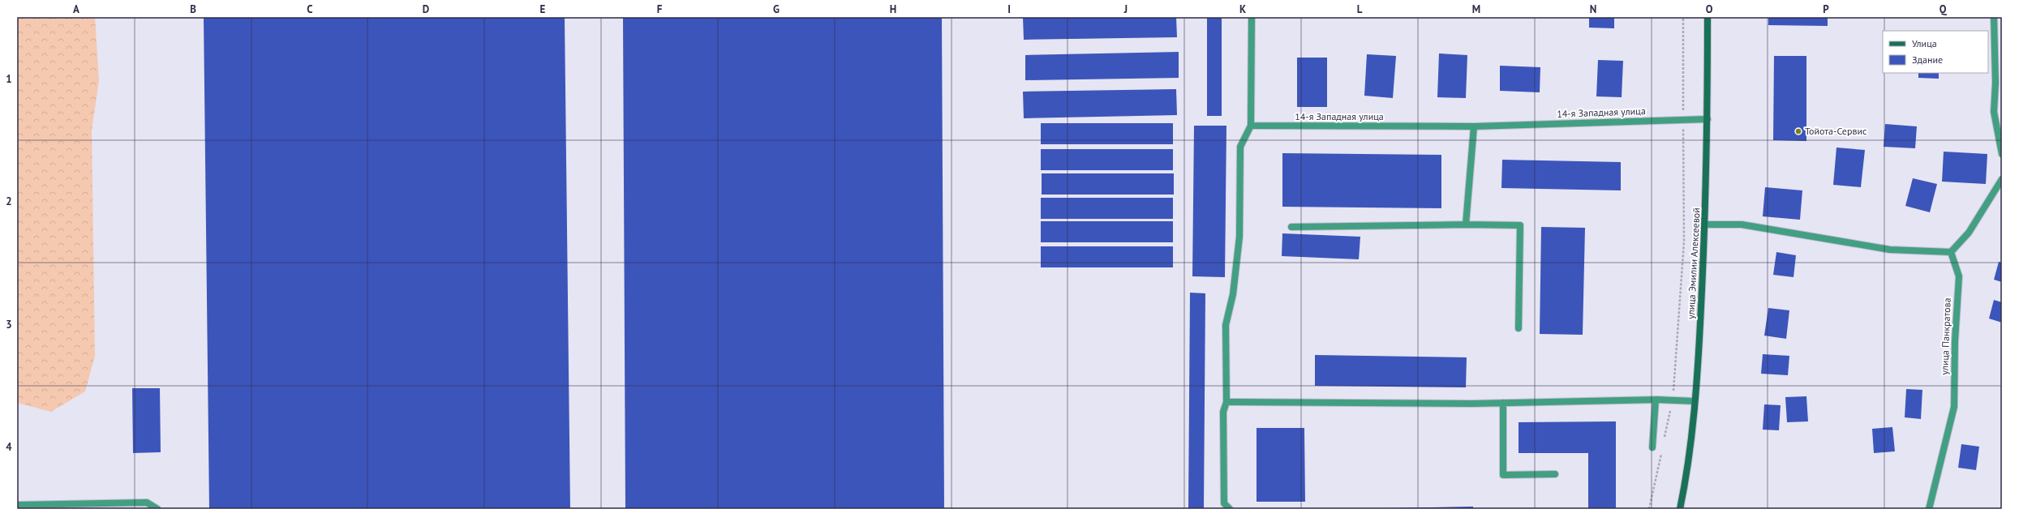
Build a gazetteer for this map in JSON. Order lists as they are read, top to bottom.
{
  "streets": {
    "street": ["14-я Западная улица", "улица Эмилии Алексеевой", "улица Панкратова"]
  },
  "crossings": [
    ["14-я Западная улица", "улица Эмилии Алексеевой"]
  ],
  "places": ["Тойота-Сервис"],
  "legend": ["Улица", "Здание"],
  "grid": {
    "columns": [
      "A",
      "B",
      "C",
      "D",
      "E",
      "F",
      "G",
      "H",
      "I",
      "J",
      "K",
      "L",
      "M",
      "N",
      "O",
      "P",
      "Q"
    ],
    "rows": [
      "1",
      "2",
      "3",
      "4"
    ]
  }
}
